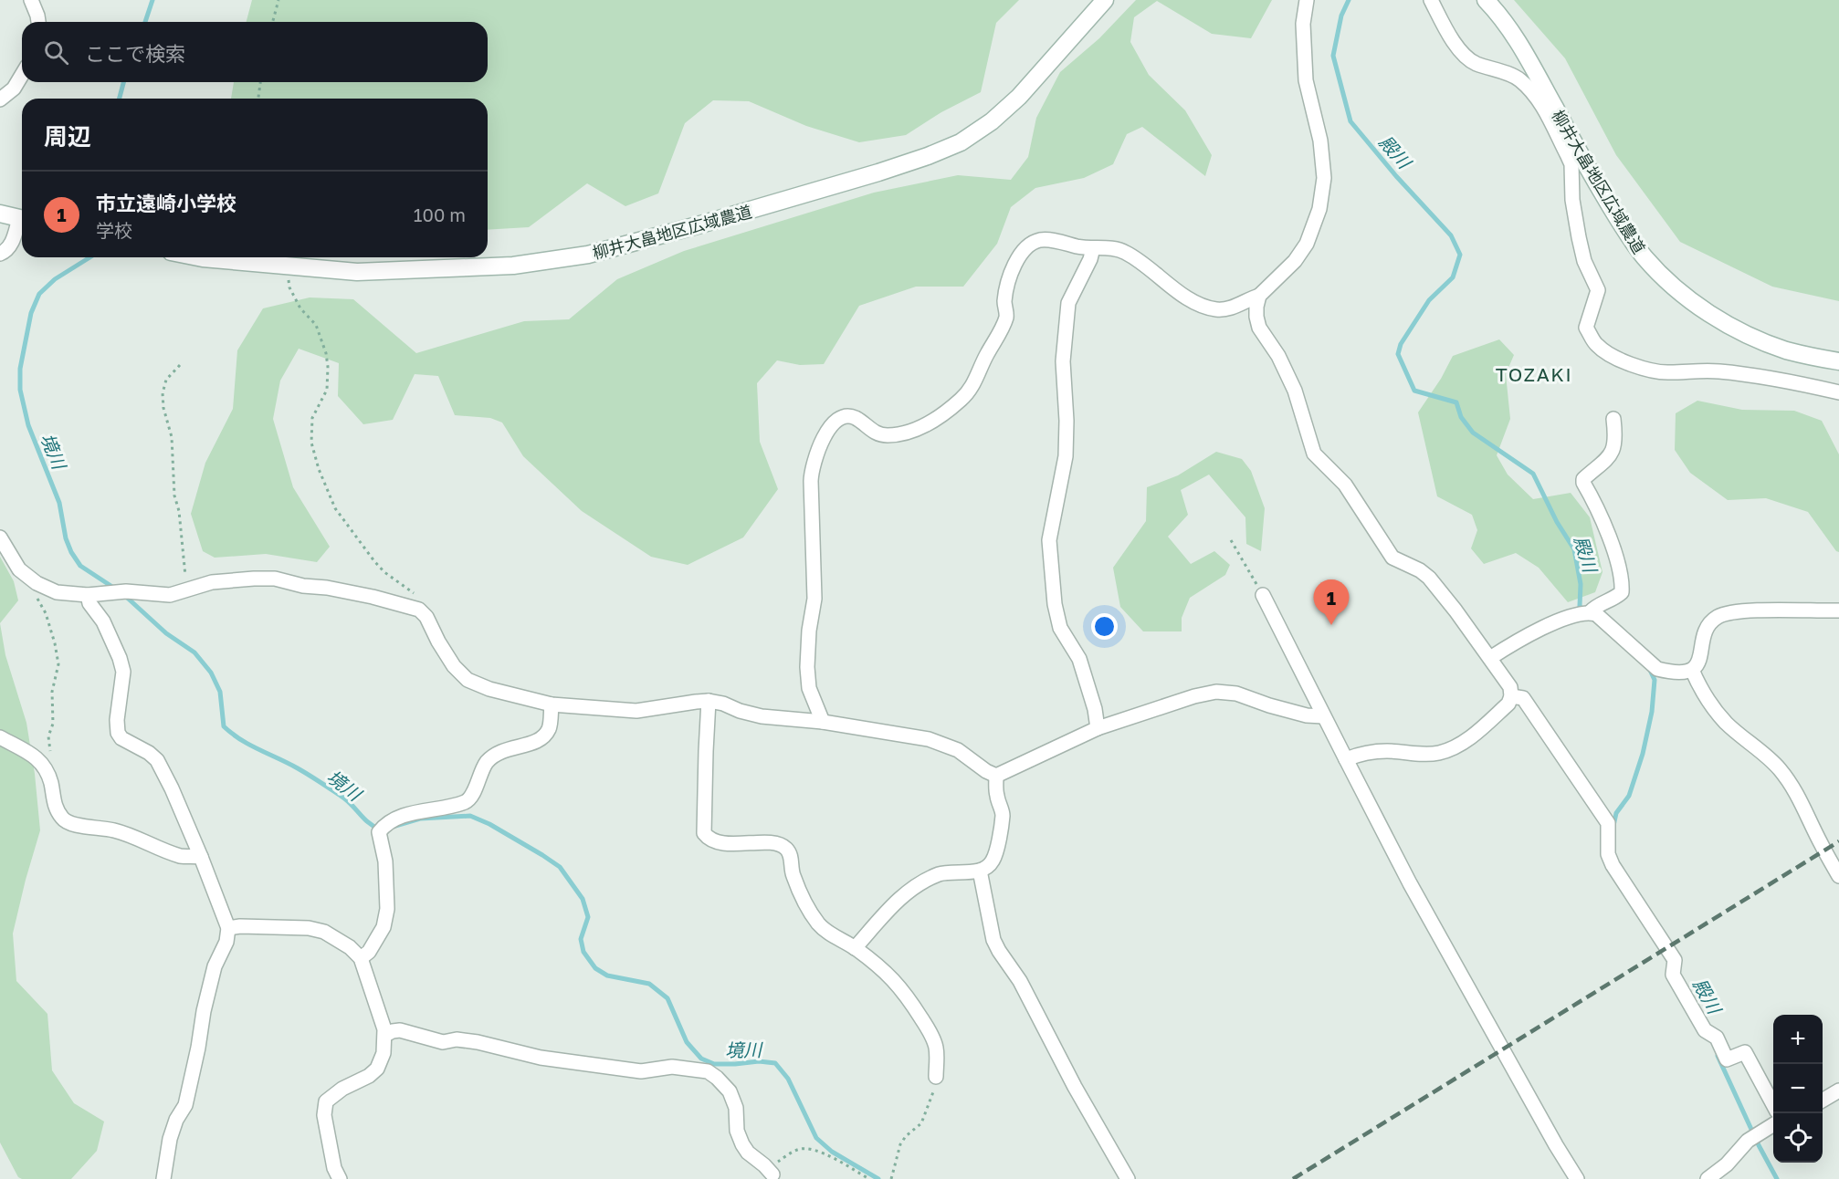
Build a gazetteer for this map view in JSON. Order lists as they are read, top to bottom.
{
  "streets": {
    "street": ["柳井大畠地区広域農道"]
  },
  "districts": ["TOZAKI"],
  "water": ["殿川", "境川"],
  "page": {
    "search": "ここで検索",
    "heading": "周辺",
    "list": [
      {
        "mark": "1",
        "name": "市立遠崎小学校",
        "note": "学校",
        "value": "100 m"
      }
    ],
    "pins": "1",
    "map_buttons": ["+", "−"]
  }
}
